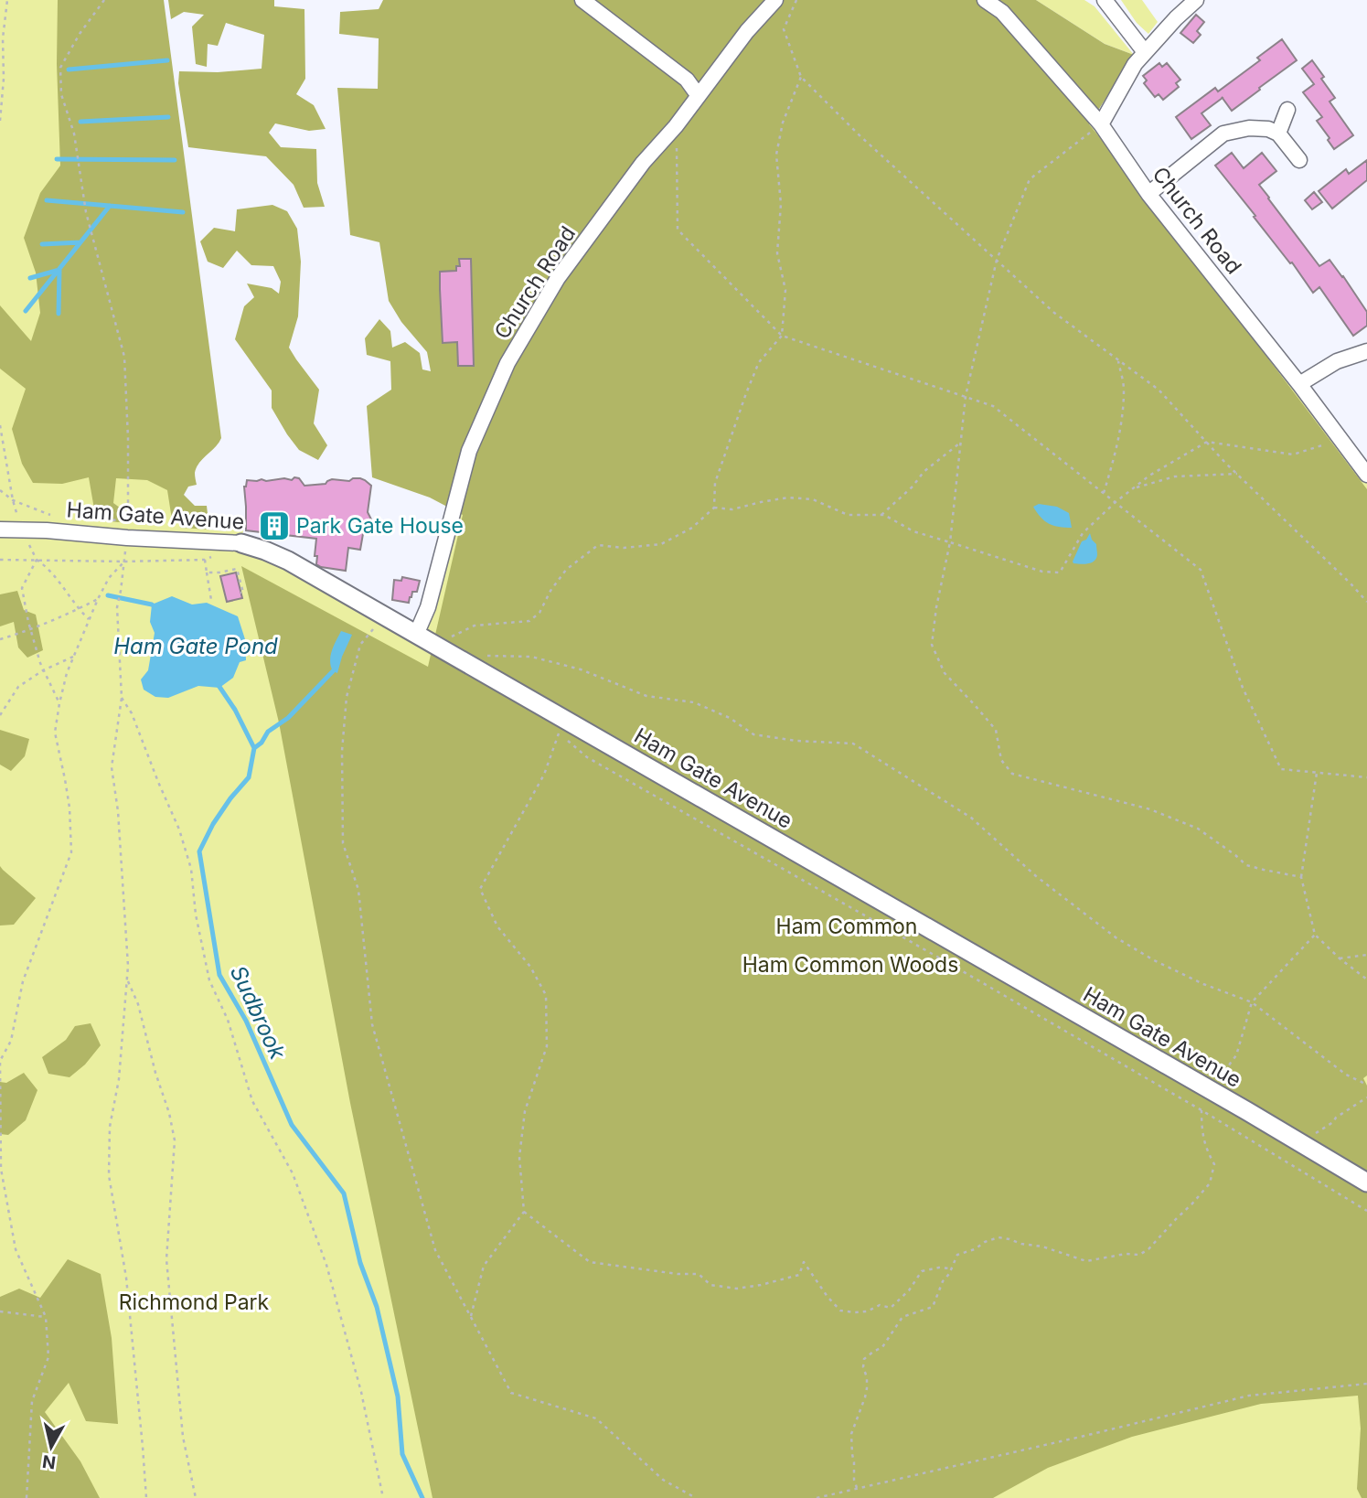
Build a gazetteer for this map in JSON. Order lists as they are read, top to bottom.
{
  "streets": {
    "main road": ["Ham Gate Avenue"],
    "street": ["Church Road"]
  },
  "crossings": [
    ["Church Road", "Ham Gate Avenue"]
  ],
  "water": ["Ham Gate Pond", "Sudbrook"],
  "parks": ["Ham Common", "Ham Common Woods", "Richmond Park"],
  "places": {
    "building": ["Park Gate House"]
  },
  "north": "bottom"
}
